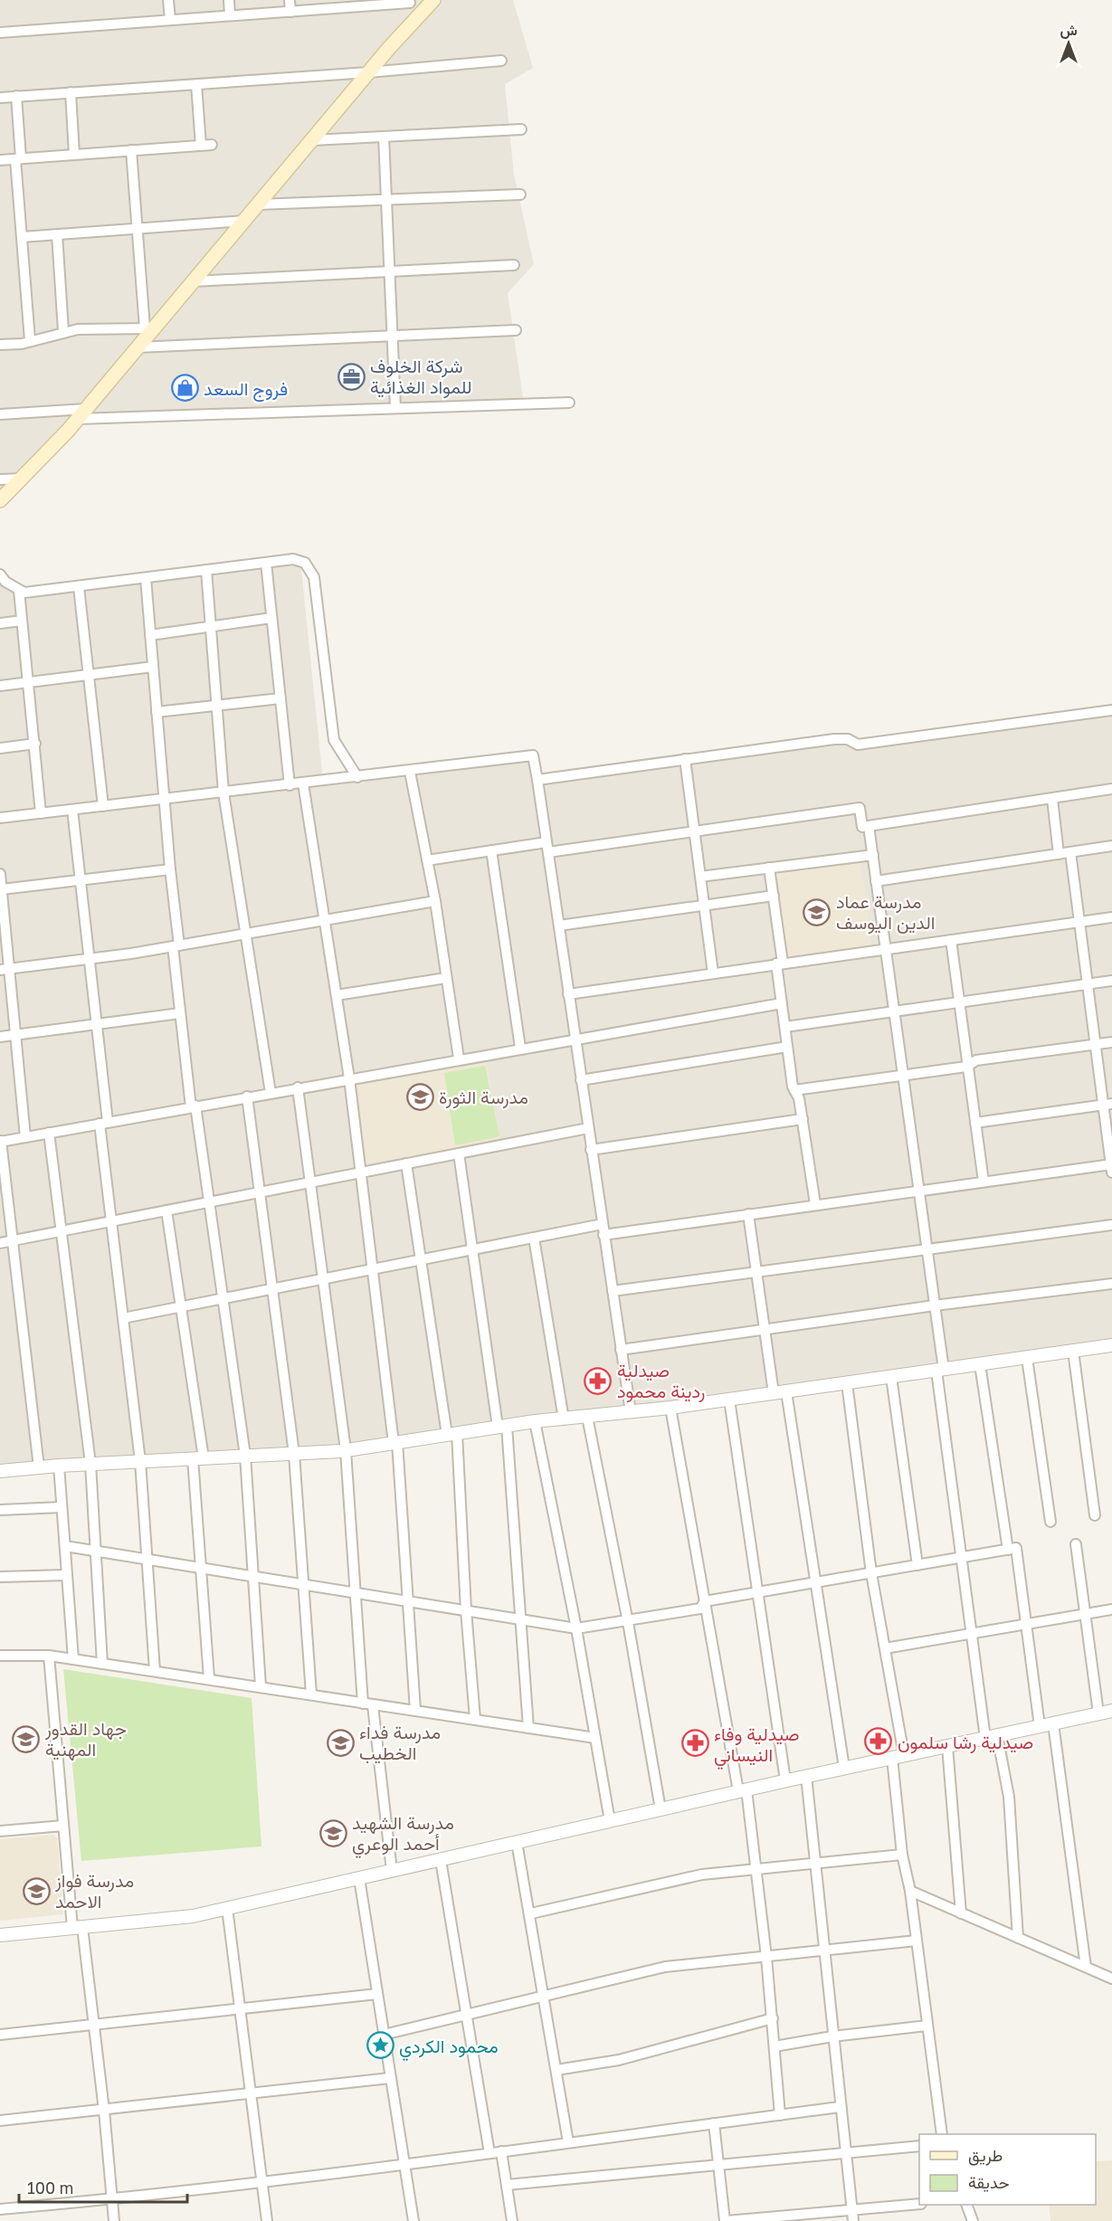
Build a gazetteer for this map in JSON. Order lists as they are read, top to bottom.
{
  "places": {
    "office": ["شركة الخلوف للمواد الغذائية"],
    "shop": ["فروج السعد"],
    "school or university": [
      "مدرسة عماد الدين اليوسف",
      "مدرسة الثورة",
      "جهاد القدور المهنية",
      "مدرسة فداء الخطيب",
      "مدرسة الشهيد أحمد الوعري",
      "مدرسة فواز الاحمد"
    ],
    "pharmacy": ["صيدلية ردينة محمود", "صيدلية رشا سلمون", "صيدلية وفاء النيساني"],
    "place": ["محمود الكردي"]
  },
  "legend": ["طريق", "حديقة"],
  "scale_bar": "100 m",
  "north": "top"
}
